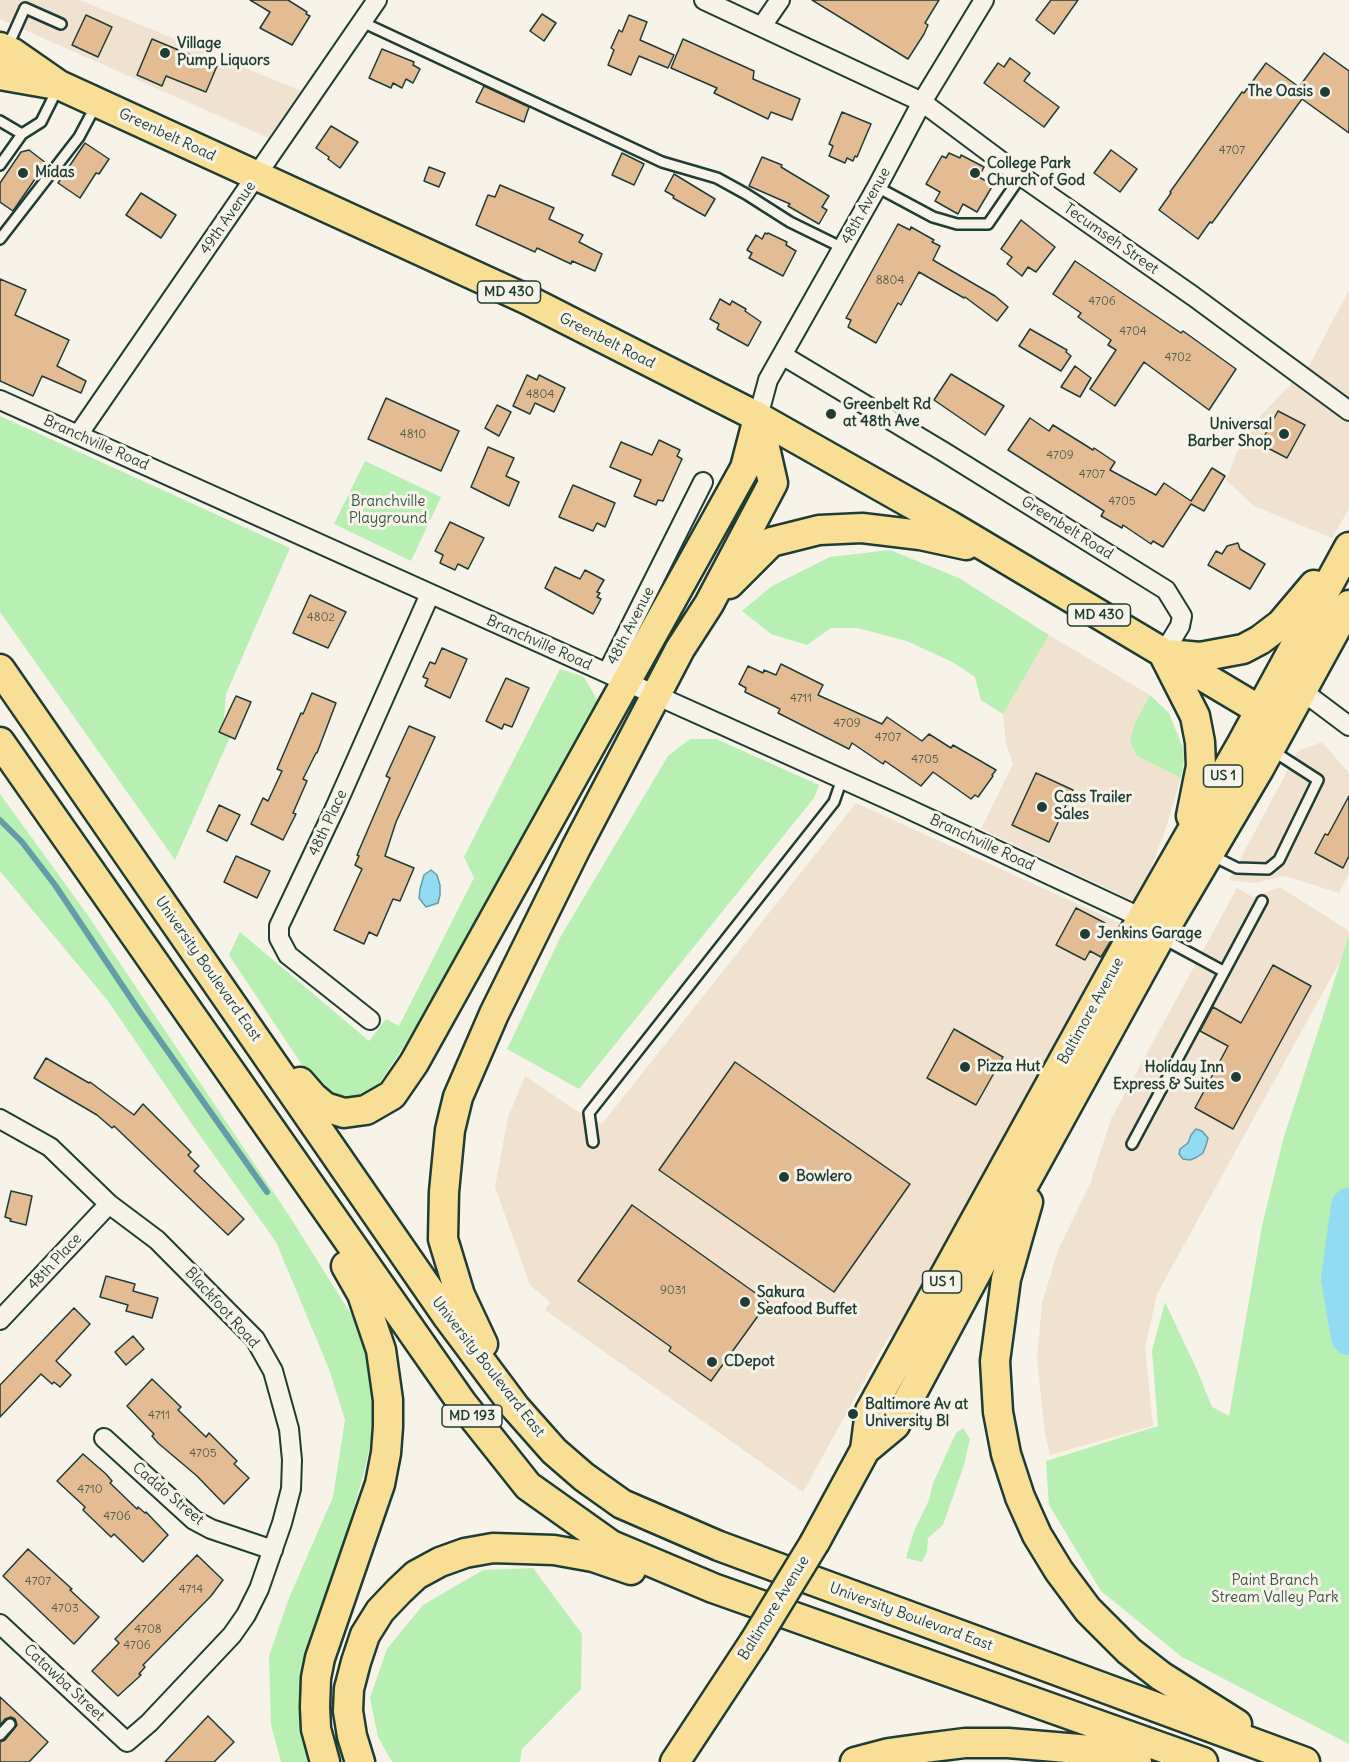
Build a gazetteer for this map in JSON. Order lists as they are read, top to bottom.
{
  "streets": {
    "main road": [
      "Greenbelt Road",
      "48th Avenue",
      "MD 430",
      "US 1",
      "University Boulevard East",
      "Baltimore Avenue",
      "MD 193"
    ],
    "street": [
      "49th Avenue",
      "Tecumseh Street",
      "Branchville Road",
      "48th Place",
      "Blackfoot Road",
      "Caddo Street",
      "Catawba Street"
    ]
  },
  "crossings": [
    ["Greenbelt Road", "48th Avenue"],
    ["Greenbelt Road", "49th Avenue"],
    ["Greenbelt Road", "Baltimore Avenue"],
    ["48th Avenue", "Tecumseh Street"],
    ["48th Avenue", "Branchville Road"],
    ["48th Avenue", "University Boulevard East"],
    ["49th Avenue", "Branchville Road"],
    ["Branchville Road", "48th Place"],
    ["Branchville Road", "Baltimore Avenue"],
    ["48th Place", "Blackfoot Road"],
    ["Blackfoot Road", "Caddo Street"],
    ["Blackfoot Road", "Catawba Street"]
  ],
  "parks": ["Branchville Playground", "Paint Branch Stream Valley Park"],
  "places": [
    "Village Pump Liquors",
    "The Oasis",
    "Midas",
    "College Park Church of God",
    "Greenbelt Rd at 48th Ave",
    "Universal Barber Shop",
    "Cass Trailer Sales",
    "Jenkins Garage",
    "Pizza Hut",
    "Holiday Inn Express & Suites",
    "Bowlero",
    "Sakura Seafood Buffet",
    "CDepot",
    "Baltimore Av at University Bl"
  ],
  "house_numbers": [
    "4707",
    "8804",
    "4706",
    "4704",
    "4702",
    "4804",
    "4810",
    "4709",
    "4707",
    "4705",
    "4802",
    "4711",
    "4709",
    "4707",
    "4705",
    "9031",
    "4711",
    "4705",
    "4710",
    "4706",
    "4707",
    "4714",
    "4703",
    "4708",
    "4706"
  ]
}
